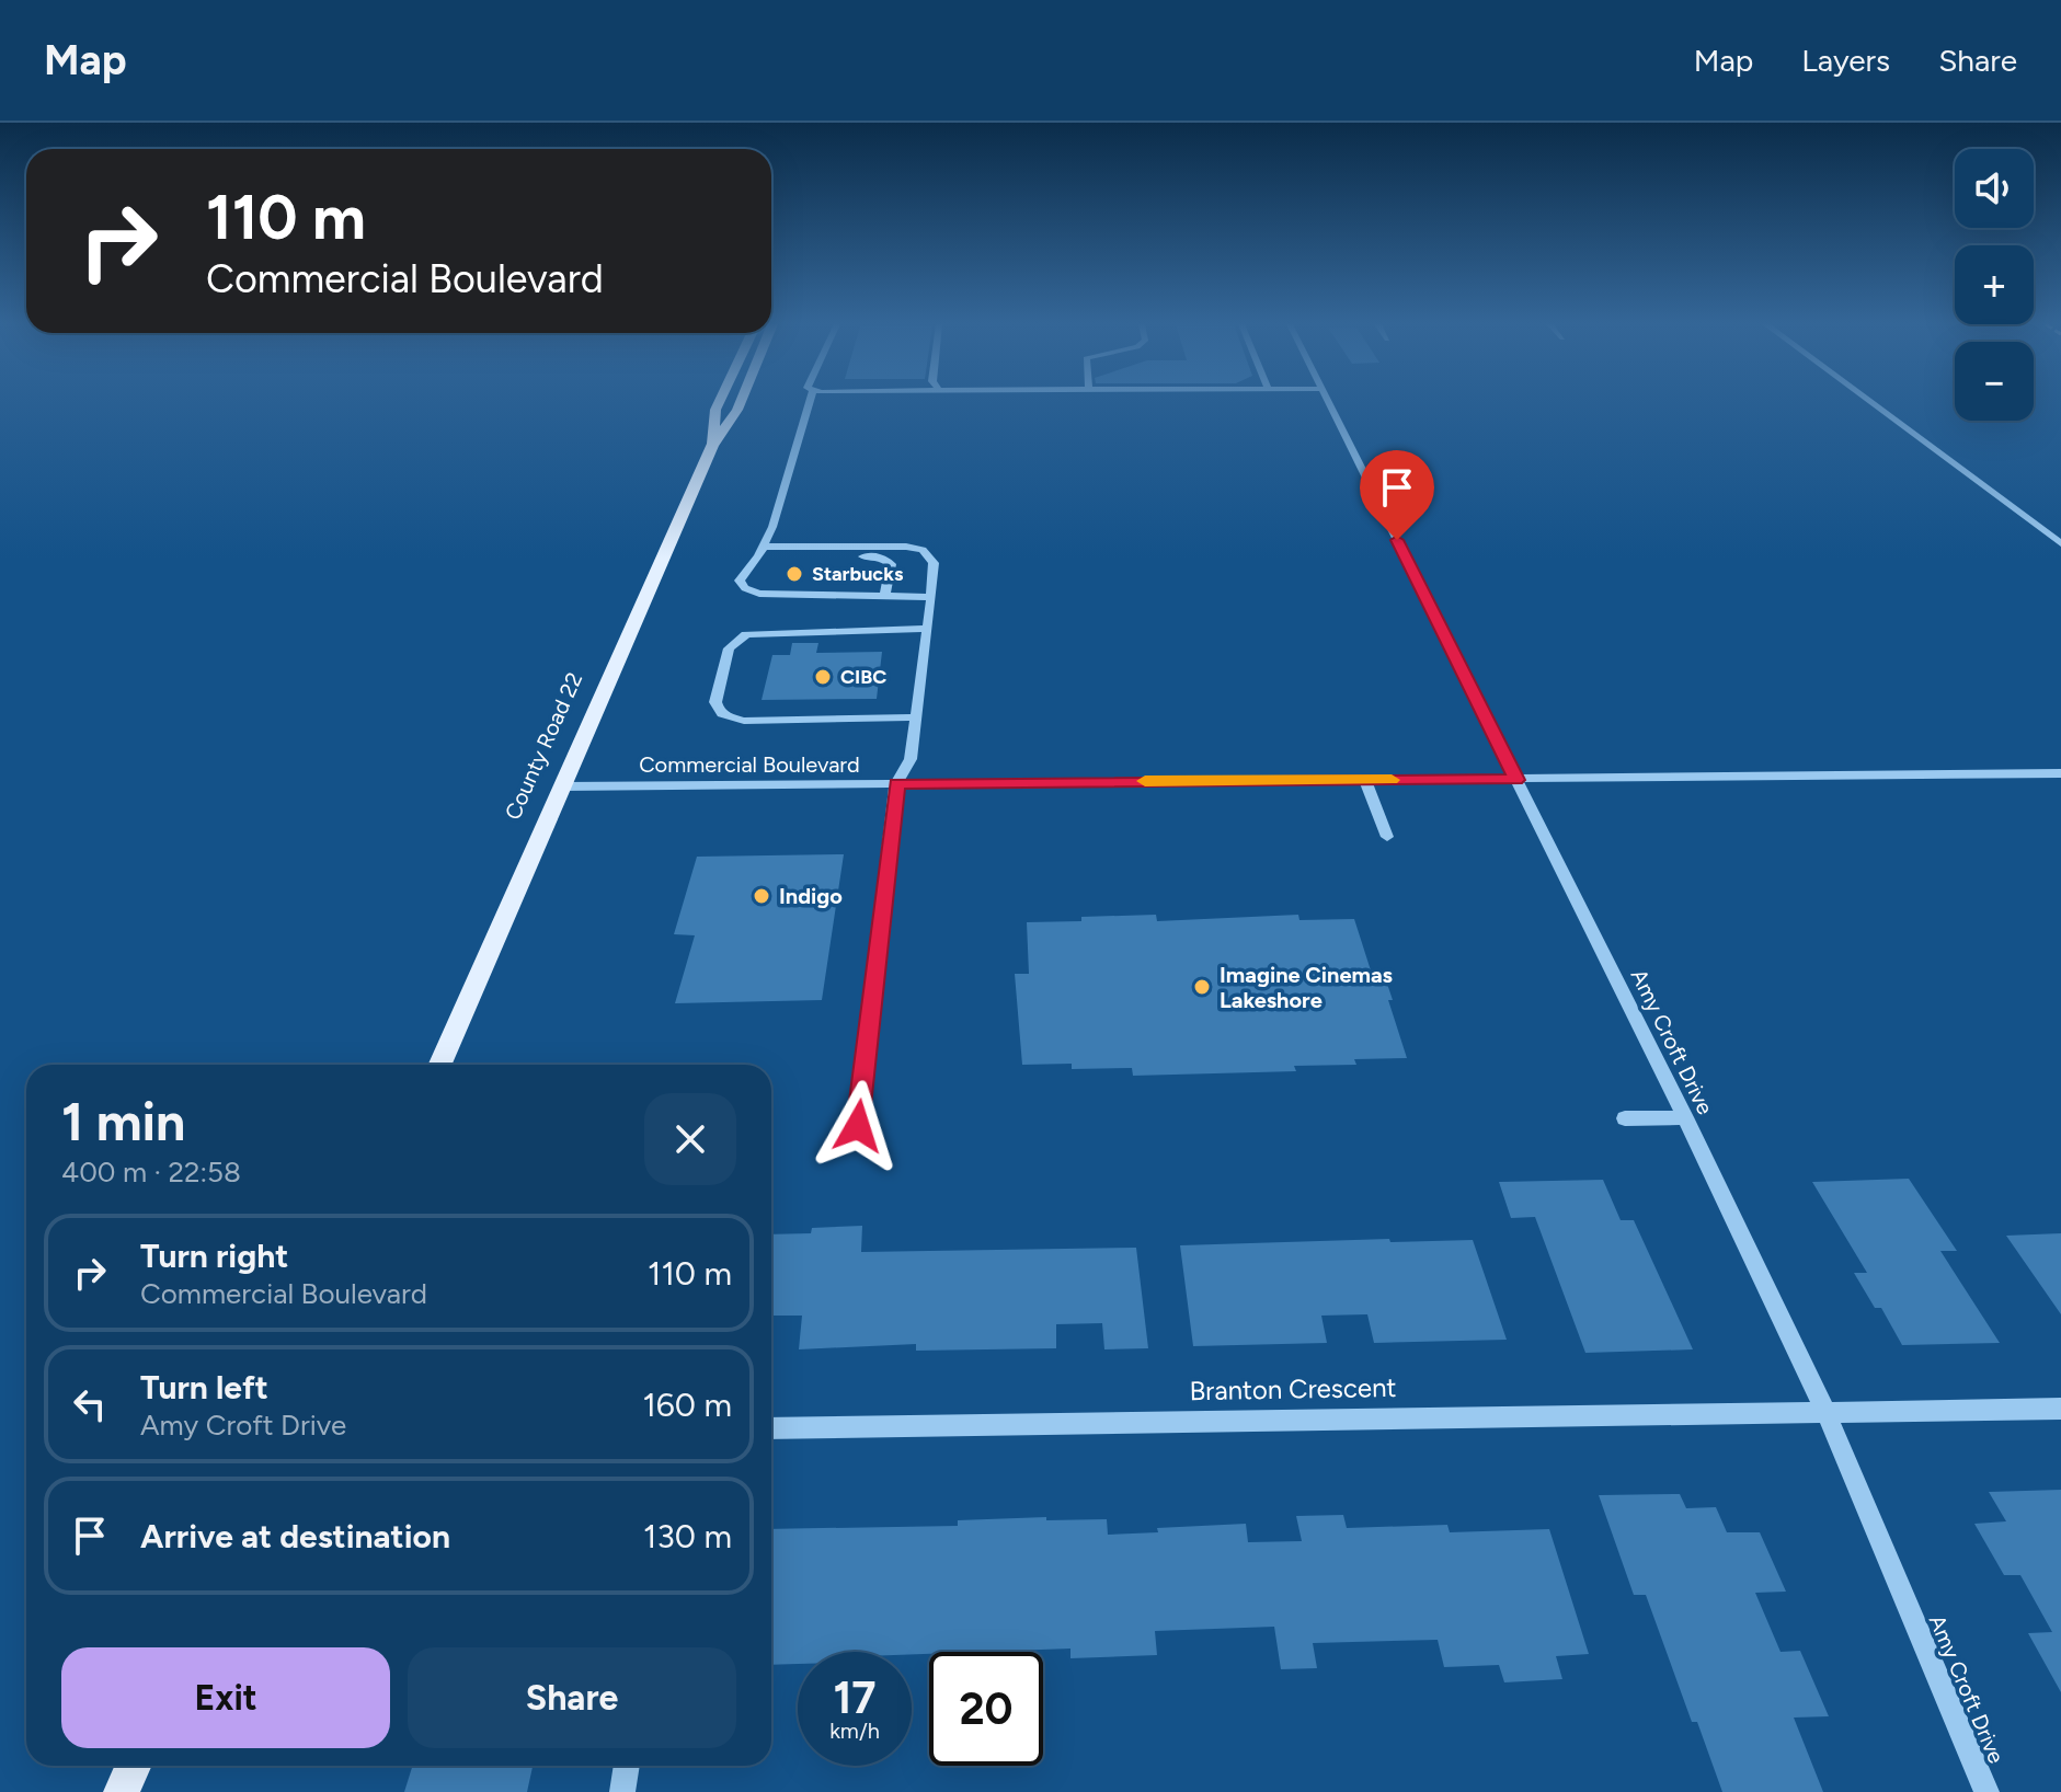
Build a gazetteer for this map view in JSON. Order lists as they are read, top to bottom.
{
  "streets": {
    "main road": ["County Road 22"],
    "street": ["Commercial Boulevard", "Amy Croft Drive", "Branton Crescent"]
  },
  "crossings": [
    ["County Road 22", "Commercial Boulevard"],
    ["Commercial Boulevard", "Amy Croft Drive"],
    ["Amy Croft Drive", "Branton Crescent"]
  ],
  "places": [
    "Starbucks",
    "CIBC",
    "Indigo",
    "Imagine Cinemas Lakeshore"
  ],
  "page": {
    "header": "Map",
    "nav": ["Map", "Layers", "Share"],
    "map_buttons": ["+", "−"],
    "turn": ["110 m", "Commercial Boulevard"],
    "heading": ["1 min", "400 m · 22:58"],
    "list": [
      {
        "name": "Turn right",
        "note": "Commercial Boulevard",
        "value": "110 m"
      },
      {
        "name": "Turn left",
        "note": "Amy Croft Drive",
        "value": "160 m"
      },
      {
        "name": "Arrive at destination",
        "value": "130 m"
      }
    ],
    "buttons": ["Exit", "Share"],
    "speed": "17 km/h",
    "limit": "20"
  }
}
